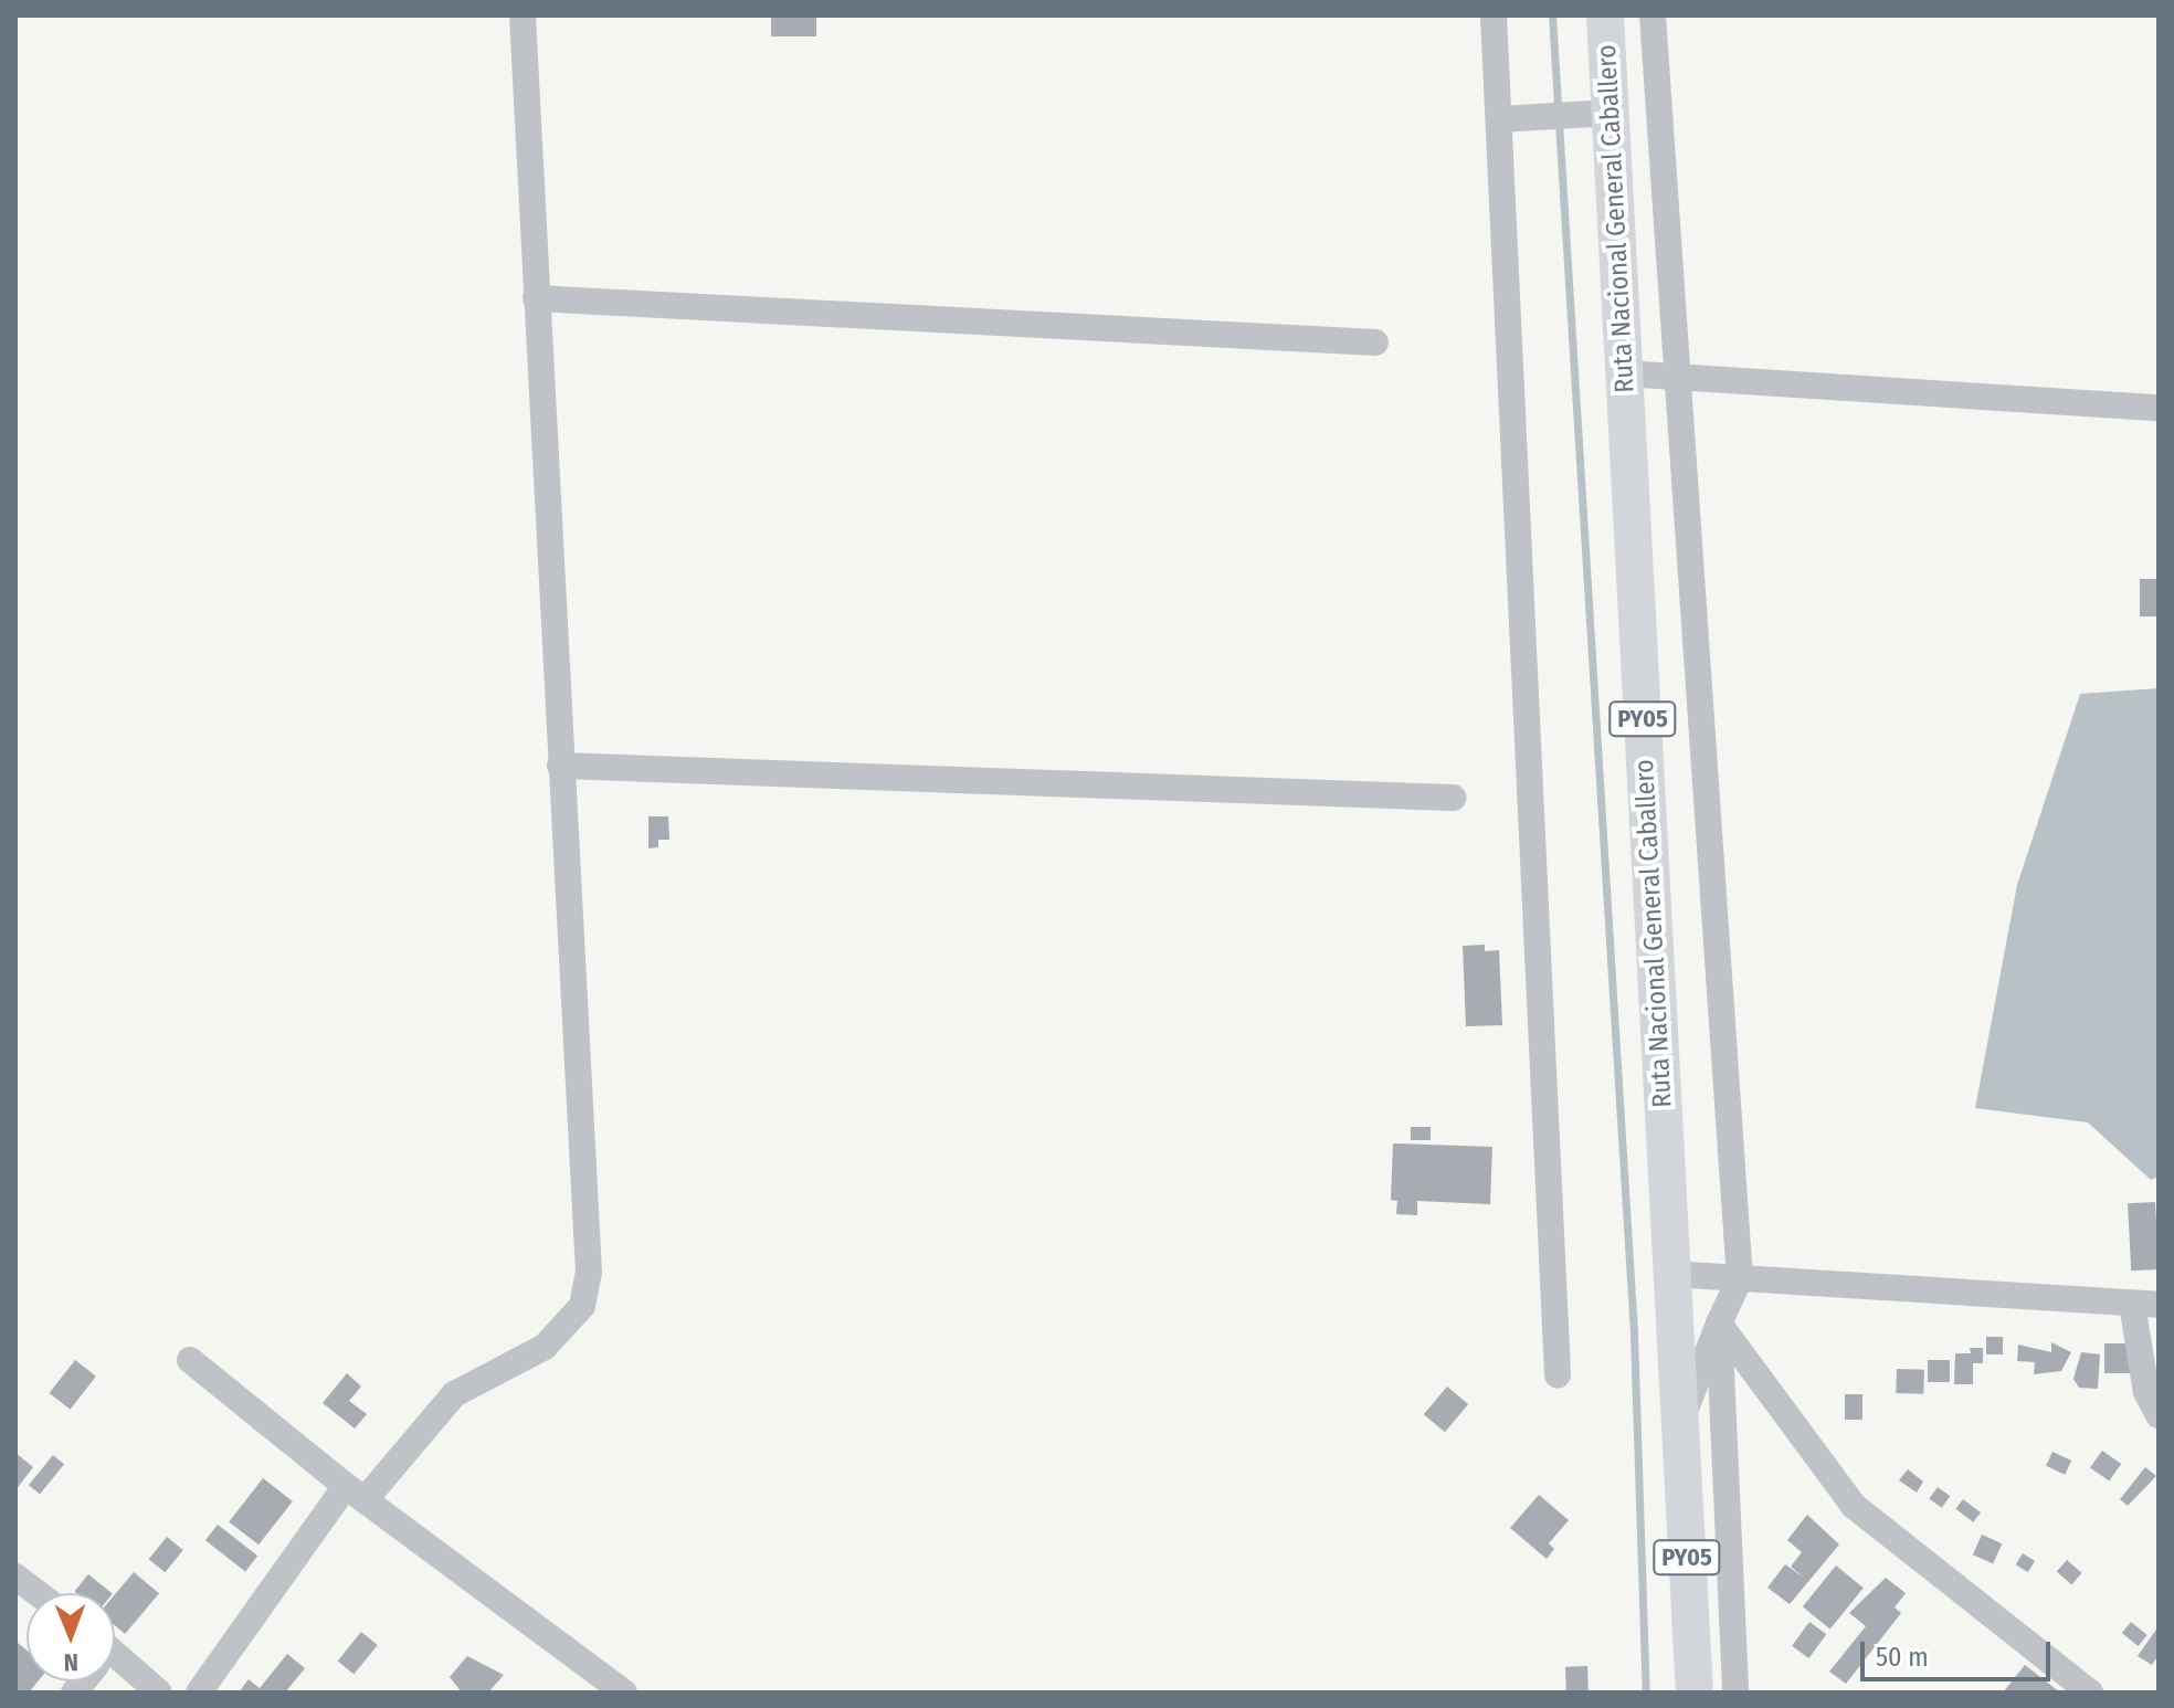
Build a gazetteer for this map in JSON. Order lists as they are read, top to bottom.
{
  "streets": {
    "highway": ["Ruta Nacional General Caballero", "PY05"]
  },
  "scale_bar": "50 m",
  "north": "bottom"
}
